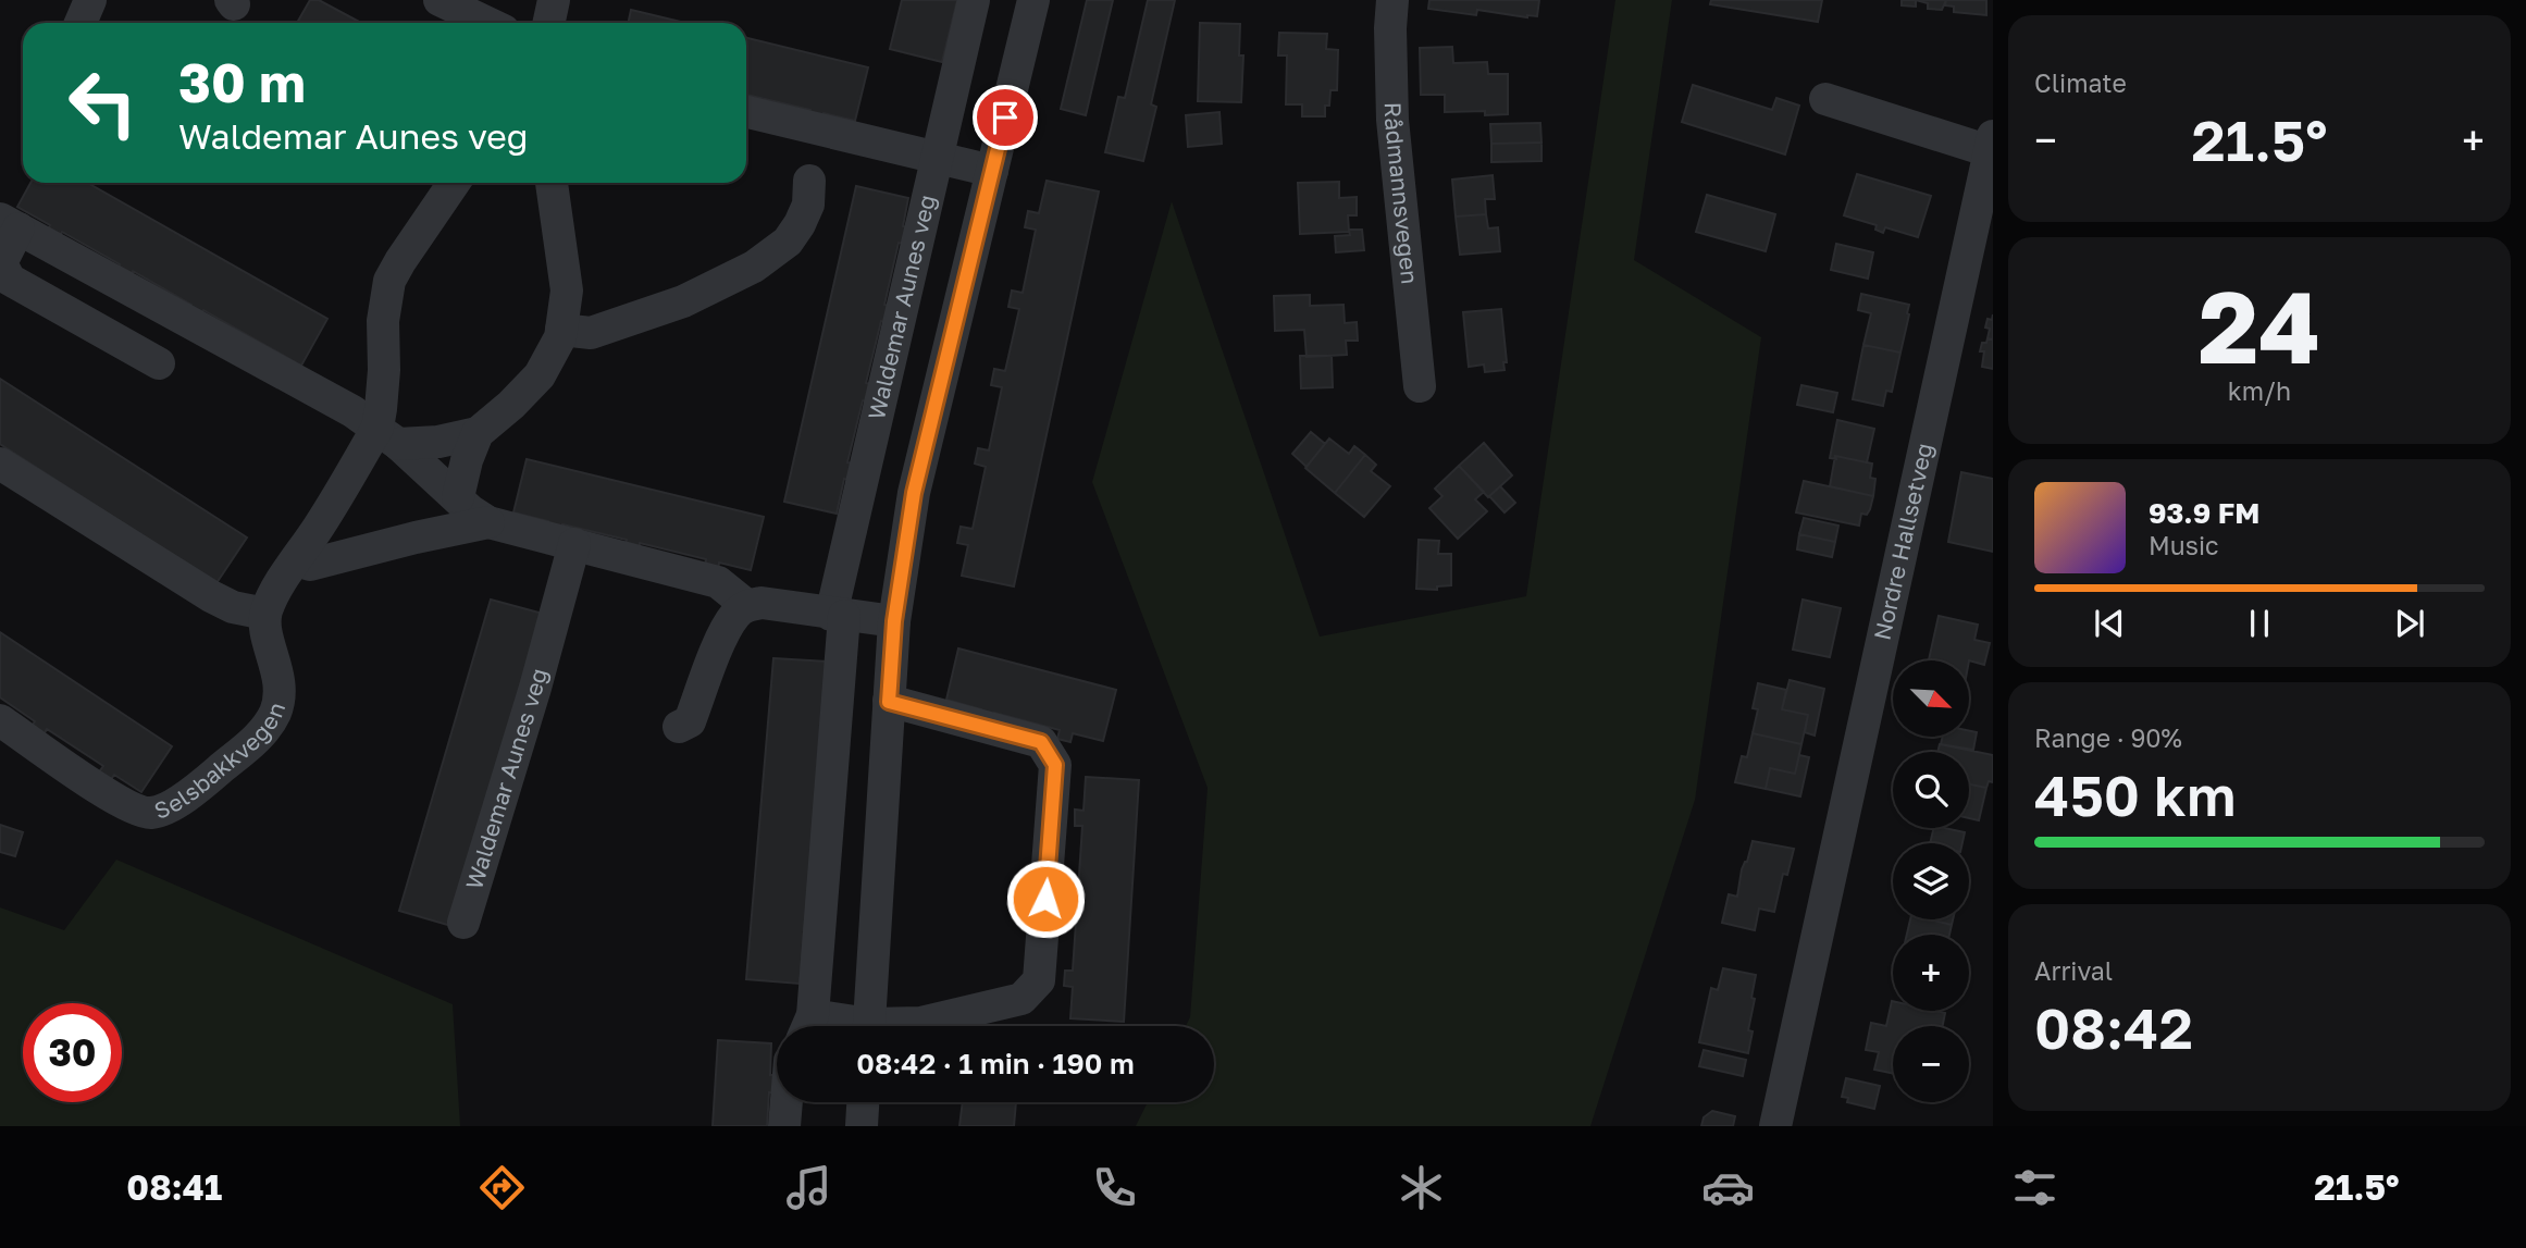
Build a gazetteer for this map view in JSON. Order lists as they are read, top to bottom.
{
  "streets": {
    "street": [
      "Rådmannsvegen",
      "Waldemar Aunes veg",
      "Nordre Hallsetveg",
      "Selsbakkvegen"
    ]
  },
  "north": "bottom right",
  "page": {
    "tile": [
      "Climate",
      ["24", "km/h"],
      ["Range · 90%", "450 km"],
      ["Arrival", "08:42"]
    ],
    "turn": ["30 m", "Waldemar Aunes veg"],
    "heat": ["−", "21.5°", "+"],
    "song": ["93.9 FM", "Music"],
    "map_buttons": ["+", "−"],
    "limit": "30",
    "trip": "08:42 · 1 min · 190 m",
    "tabs": ["08:41", "21.5°"]
  }
}
